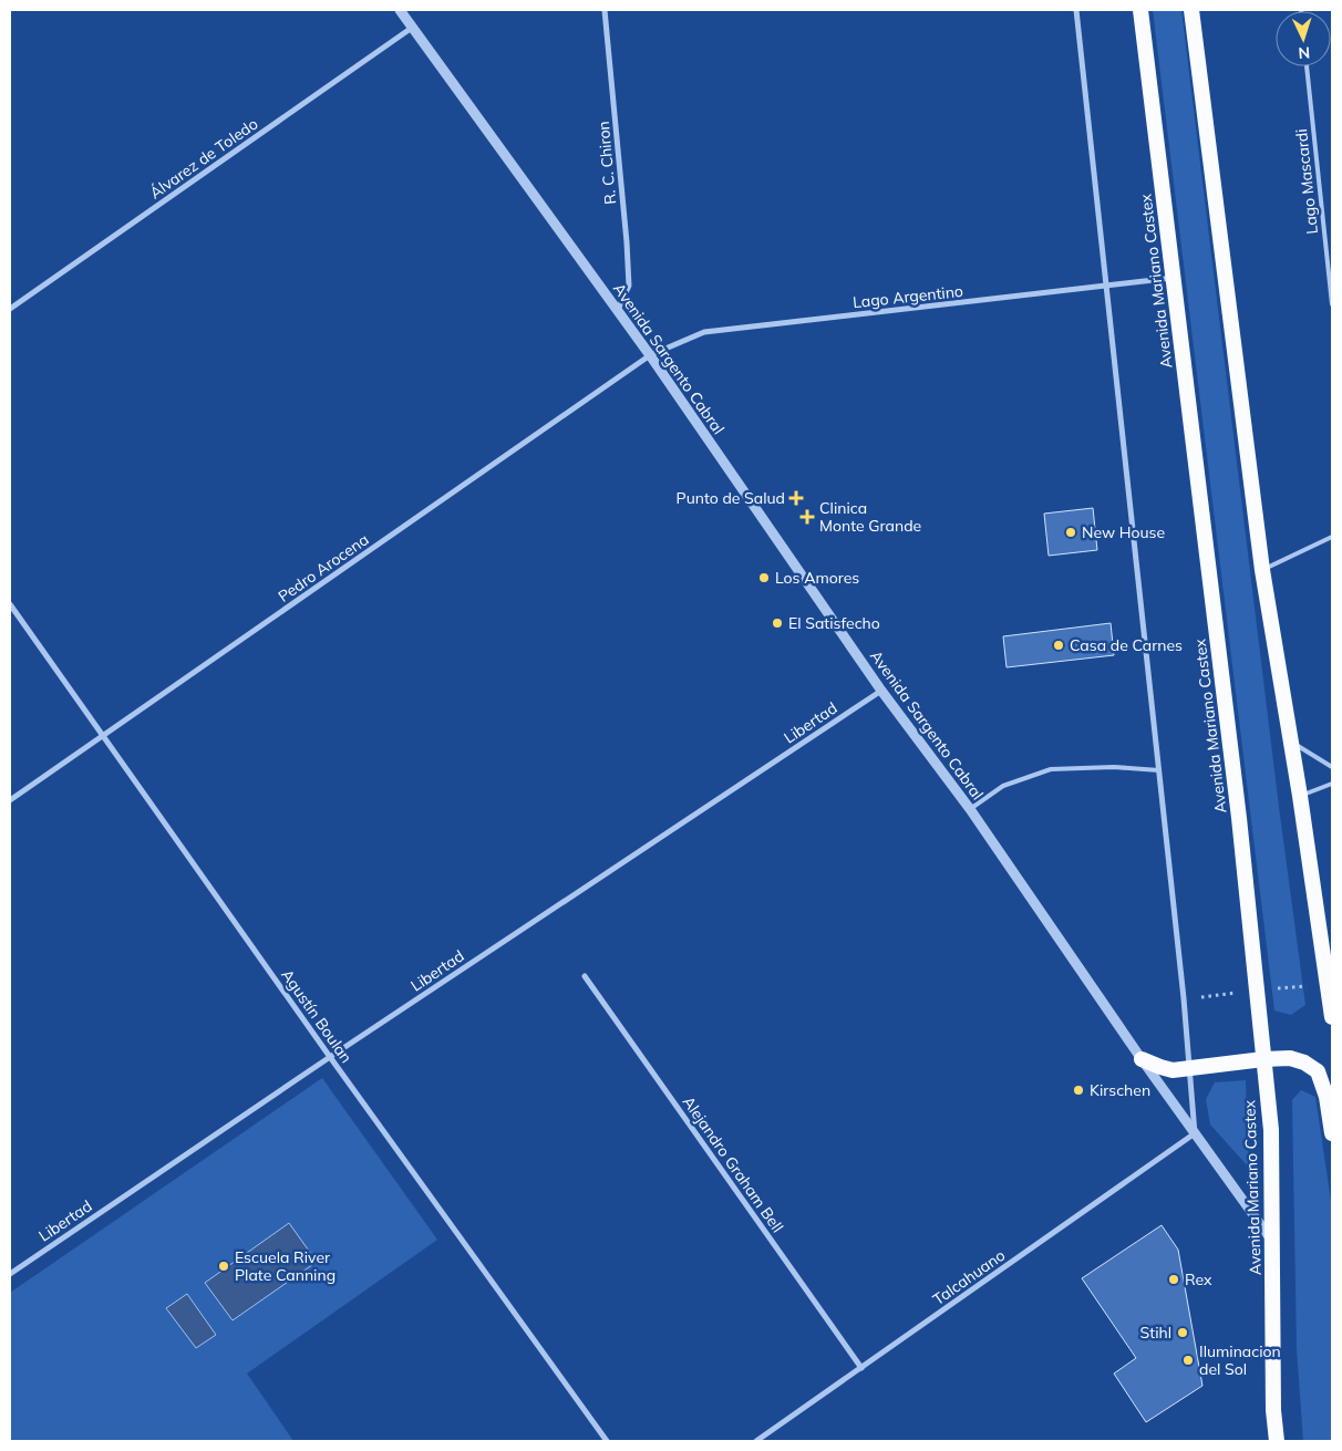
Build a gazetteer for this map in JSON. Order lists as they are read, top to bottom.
{
  "streets": {
    "highway": ["Avenida Mariano Castex"],
    "street": [
      "Álvarez de Toledo",
      "R. C. Chiron",
      "Lago Argentino",
      "Avenida Sargento Cabral",
      "Pedro Arocena",
      "Libertad",
      "Agustín Boulan",
      "Alejandro Graham Bell",
      "Talcahuano"
    ],
    "lane": ["Lago Mascardi"]
  },
  "crossings": [
    ["Álvarez de Toledo", "Avenida Sargento Cabral"],
    ["R. C. Chiron", "Avenida Sargento Cabral"],
    ["Avenida Mariano Castex", "Lago Argentino"],
    ["Avenida Mariano Castex", "Avenida Sargento Cabral"],
    ["Lago Argentino", "Avenida Sargento Cabral"],
    ["Lago Argentino", "Pedro Arocena"],
    ["Avenida Sargento Cabral", "Pedro Arocena"],
    ["Avenida Sargento Cabral", "Libertad"],
    ["Avenida Sargento Cabral", "Talcahuano"],
    ["Pedro Arocena", "Agustín Boulan"],
    ["Libertad", "Agustín Boulan"],
    ["Alejandro Graham Bell", "Talcahuano"]
  ],
  "places": {
    "health": ["Punto de Salud", "Clinica Monte Grande"],
    "other": [
      "New House",
      "Los Amores",
      "El Satisfecho",
      "Casa de Carnes",
      "Kirschen",
      "Escuela River Plate Canning",
      "Rex",
      "Stihl",
      "Iluminacion del Sol"
    ]
  },
  "north": "bottom"
}
